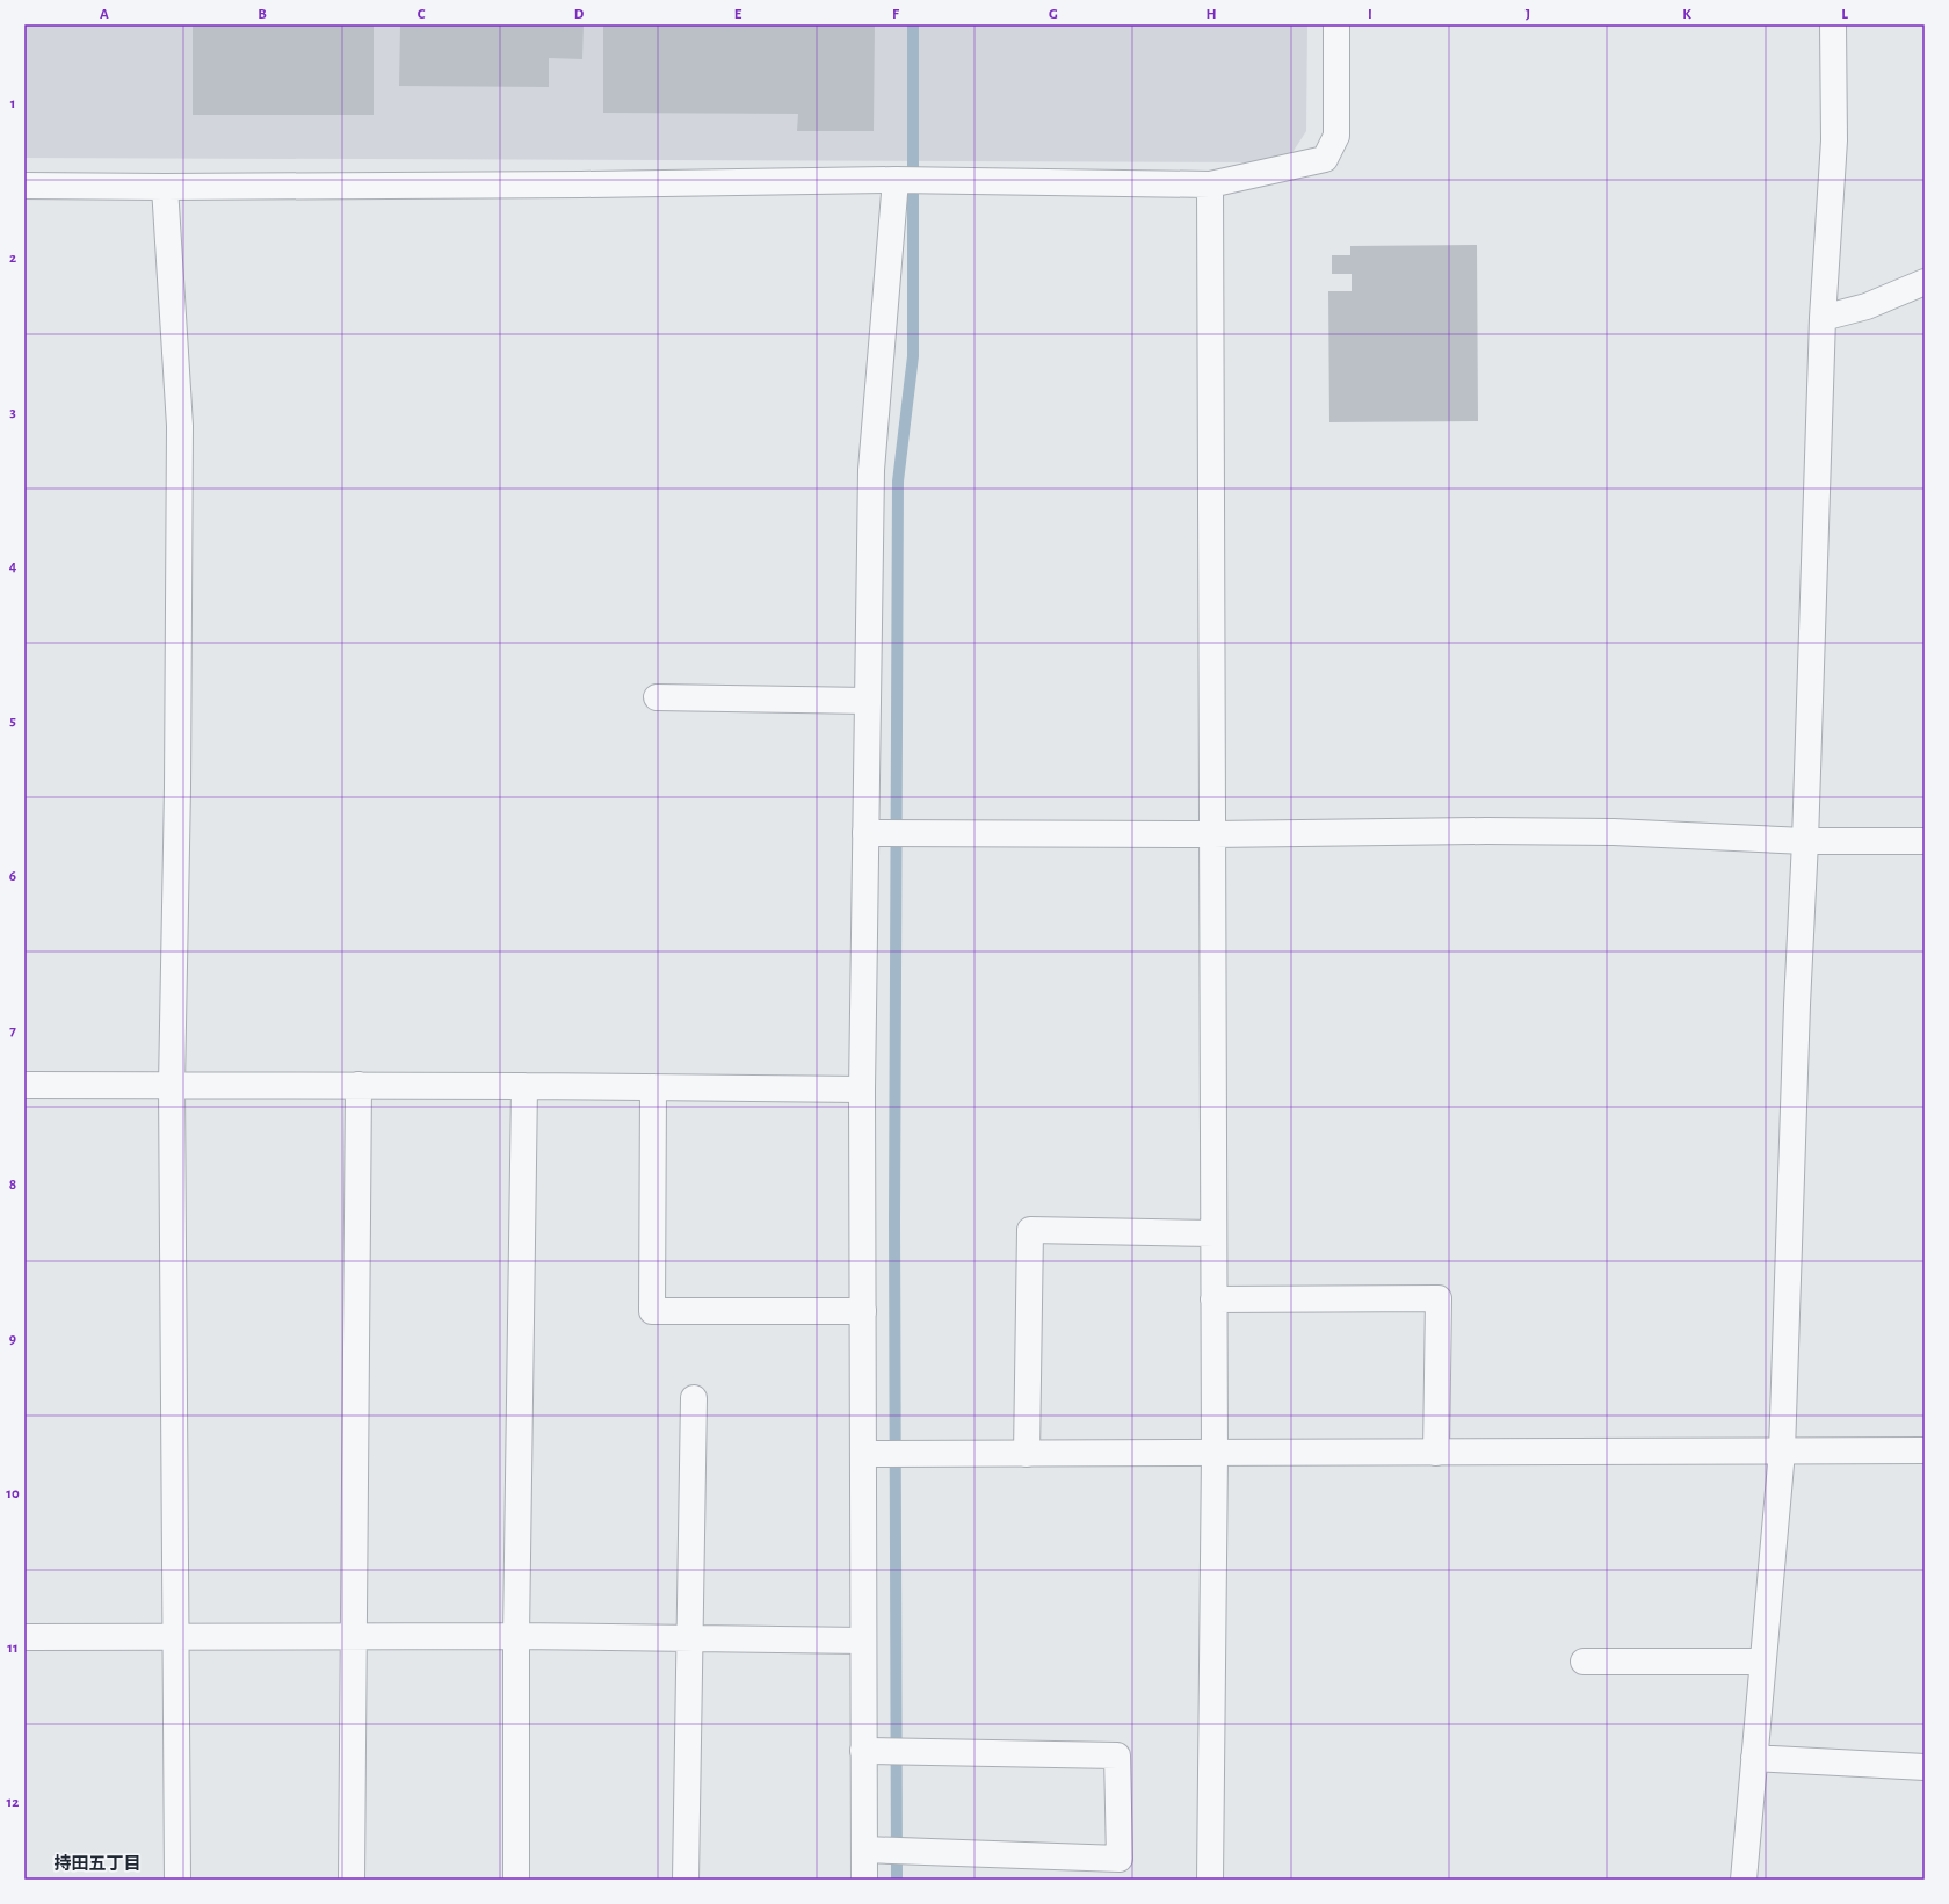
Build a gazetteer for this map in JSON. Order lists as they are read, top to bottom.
{
  "districts": ["持田五丁目"],
  "grid": {
    "columns": [
      "A",
      "B",
      "C",
      "D",
      "E",
      "F",
      "G",
      "H",
      "I",
      "J",
      "K",
      "L"
    ],
    "rows": [
      "1",
      "2",
      "3",
      "4",
      "5",
      "6",
      "7",
      "8",
      "9",
      "10",
      "11",
      "12"
    ]
  }
}
